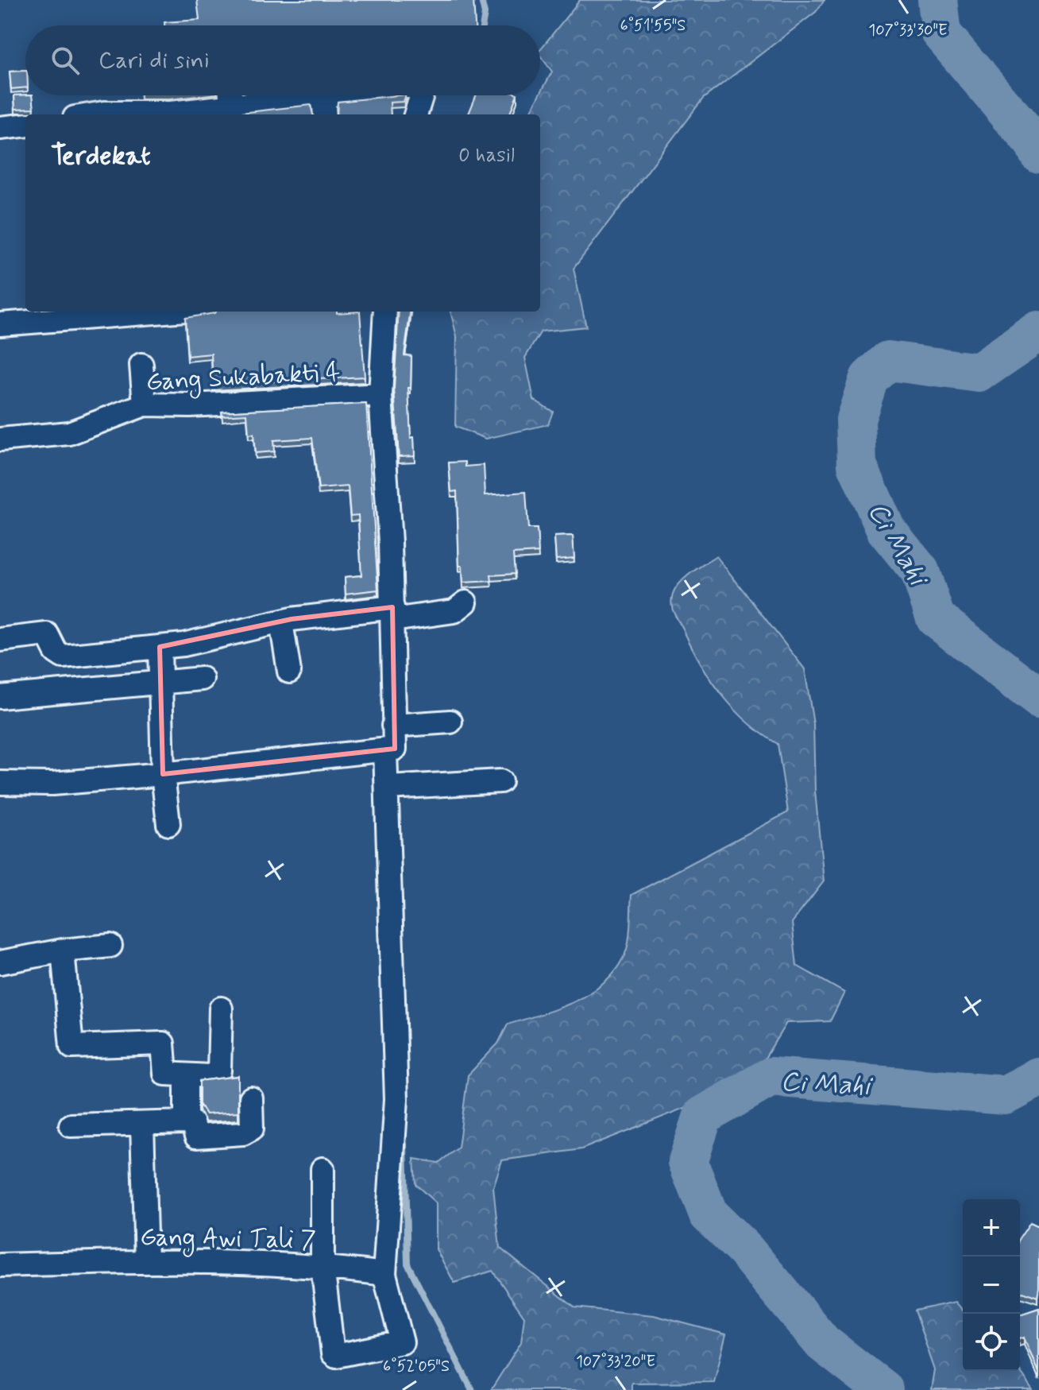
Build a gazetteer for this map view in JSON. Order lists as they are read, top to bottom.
{
  "streets": {
    "street": ["Gang Sukabakti 4", "Gang Awi Tali 7"]
  },
  "water": ["Ci Mahi"],
  "page": {
    "search": "Cari di sini",
    "heading": ["Terdekat", "0 hasil"],
    "map_buttons": ["+", "−"]
  },
  "coordinates": [
    "6°51'55\"S",
    "107°33'30\"E",
    "107°33'20\"E",
    "6°52'05\"S"
  ]
}
